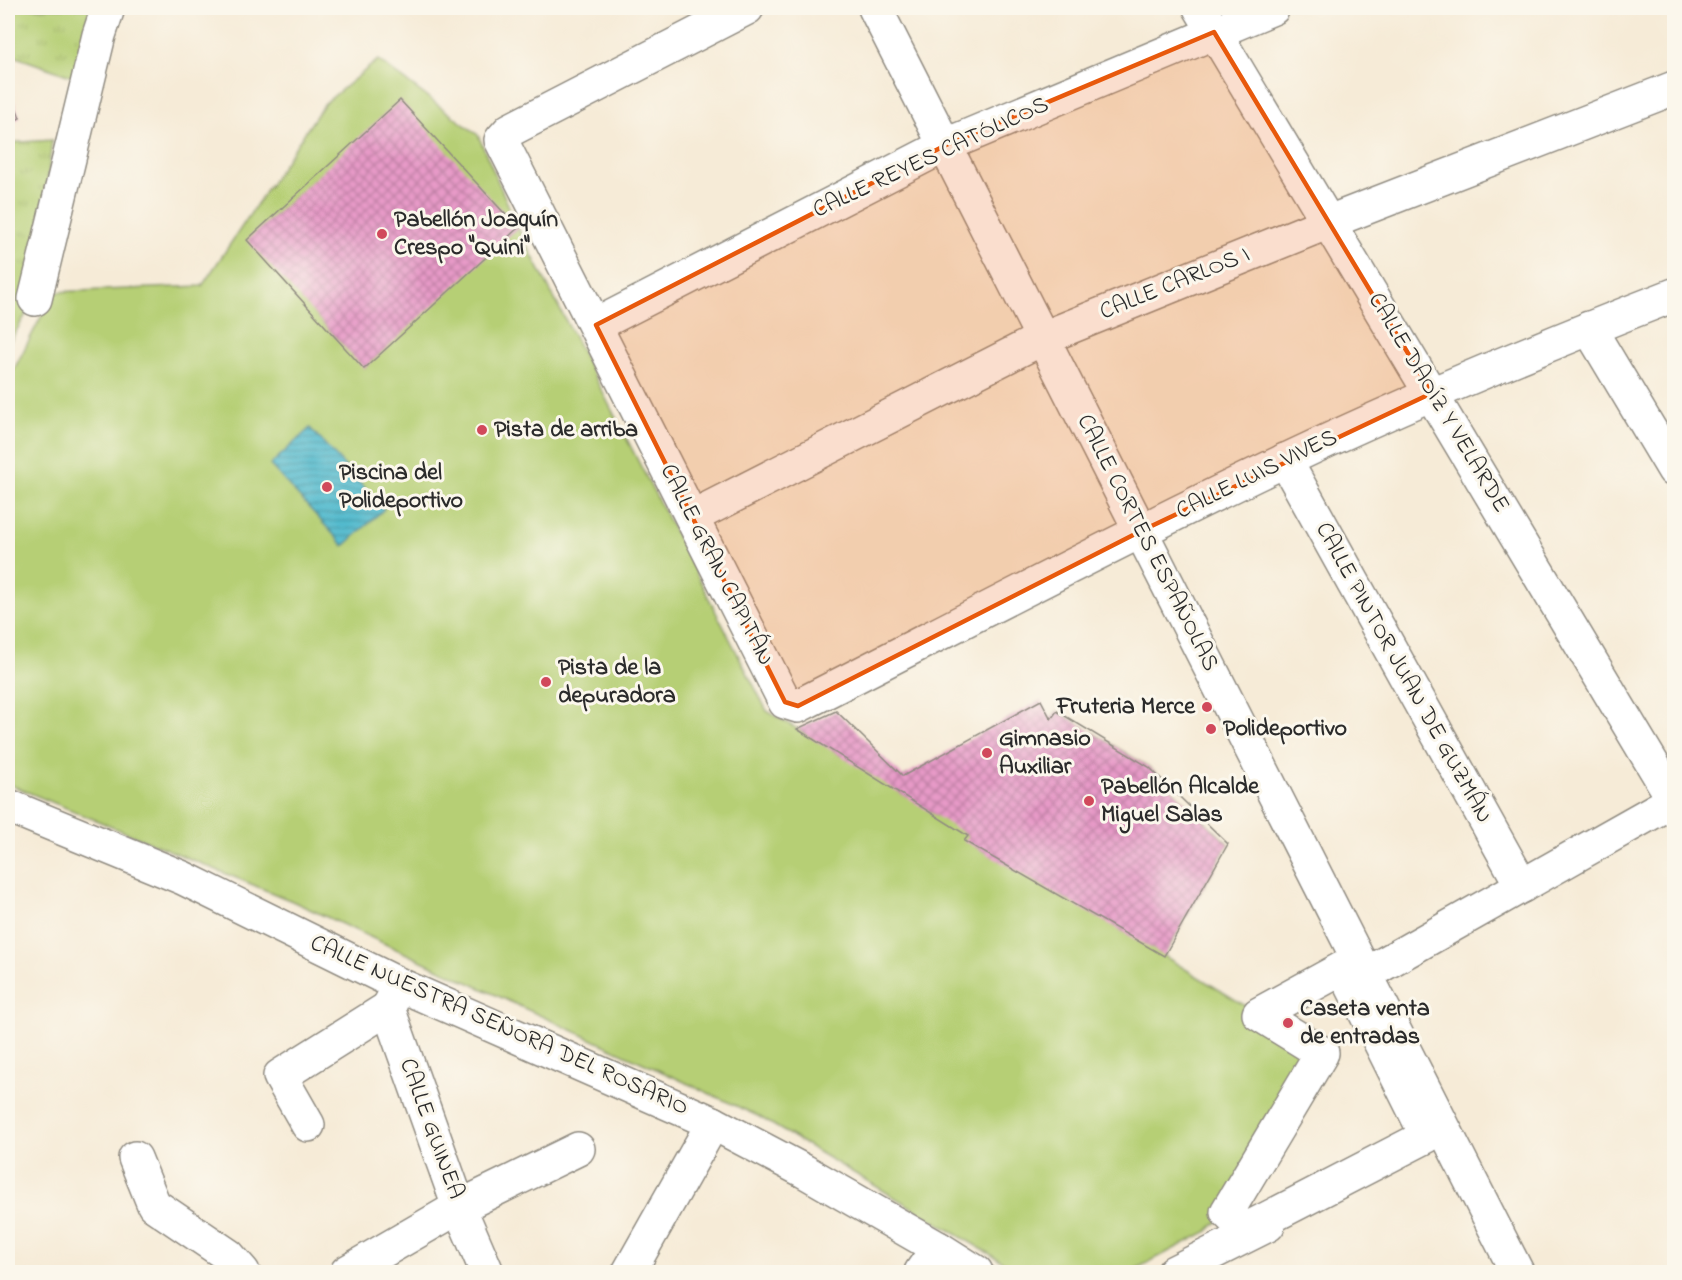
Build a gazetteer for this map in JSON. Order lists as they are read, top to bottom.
{
  "streets": {
    "street": [
      "CALLE REYES CATÓLICOS",
      "CALLE CARLOS I",
      "CALLE DAOÍZ Y VELARDE",
      "CALLE LUIS VIVES",
      "CALLE CORTES ESPAÑOLAS",
      "CALLE GRAN CAPITÁN",
      "CALLE PINTOR JUAN DE GUZMÁN",
      "CALLE NUESTRA SEÑORA DEL ROSARIO",
      "CALLE GUINEA"
    ]
  },
  "crossings": [
    ["CALLE REYES CATÓLICOS", "CALLE DAOÍZ Y VELARDE"],
    ["CALLE REYES CATÓLICOS", "CALLE CORTES ESPAÑOLAS"],
    ["CALLE REYES CATÓLICOS", "CALLE GRAN CAPITÁN"],
    ["CALLE CARLOS I", "CALLE DAOÍZ Y VELARDE"],
    ["CALLE CARLOS I", "CALLE CORTES ESPAÑOLAS"],
    ["CALLE CARLOS I", "CALLE GRAN CAPITÁN"],
    ["CALLE DAOÍZ Y VELARDE", "CALLE LUIS VIVES"],
    ["CALLE LUIS VIVES", "CALLE CORTES ESPAÑOLAS"],
    ["CALLE LUIS VIVES", "CALLE GRAN CAPITÁN"],
    ["CALLE LUIS VIVES", "CALLE PINTOR JUAN DE GUZMÁN"],
    ["CALLE NUESTRA SEÑORA DEL ROSARIO", "CALLE GUINEA"]
  ],
  "places": [
    "Pabellón Joaquín Crespo \"Quini\"",
    "Pista de arriba",
    "Piscina del Polideportivo",
    "Pista de la depuradora",
    "Fruteria Merce",
    "Polideportivo",
    "Gimnasio Auxiliar",
    "Pabellón Alcalde Miguel Salas",
    "Caseta venta de entradas"
  ]
}
